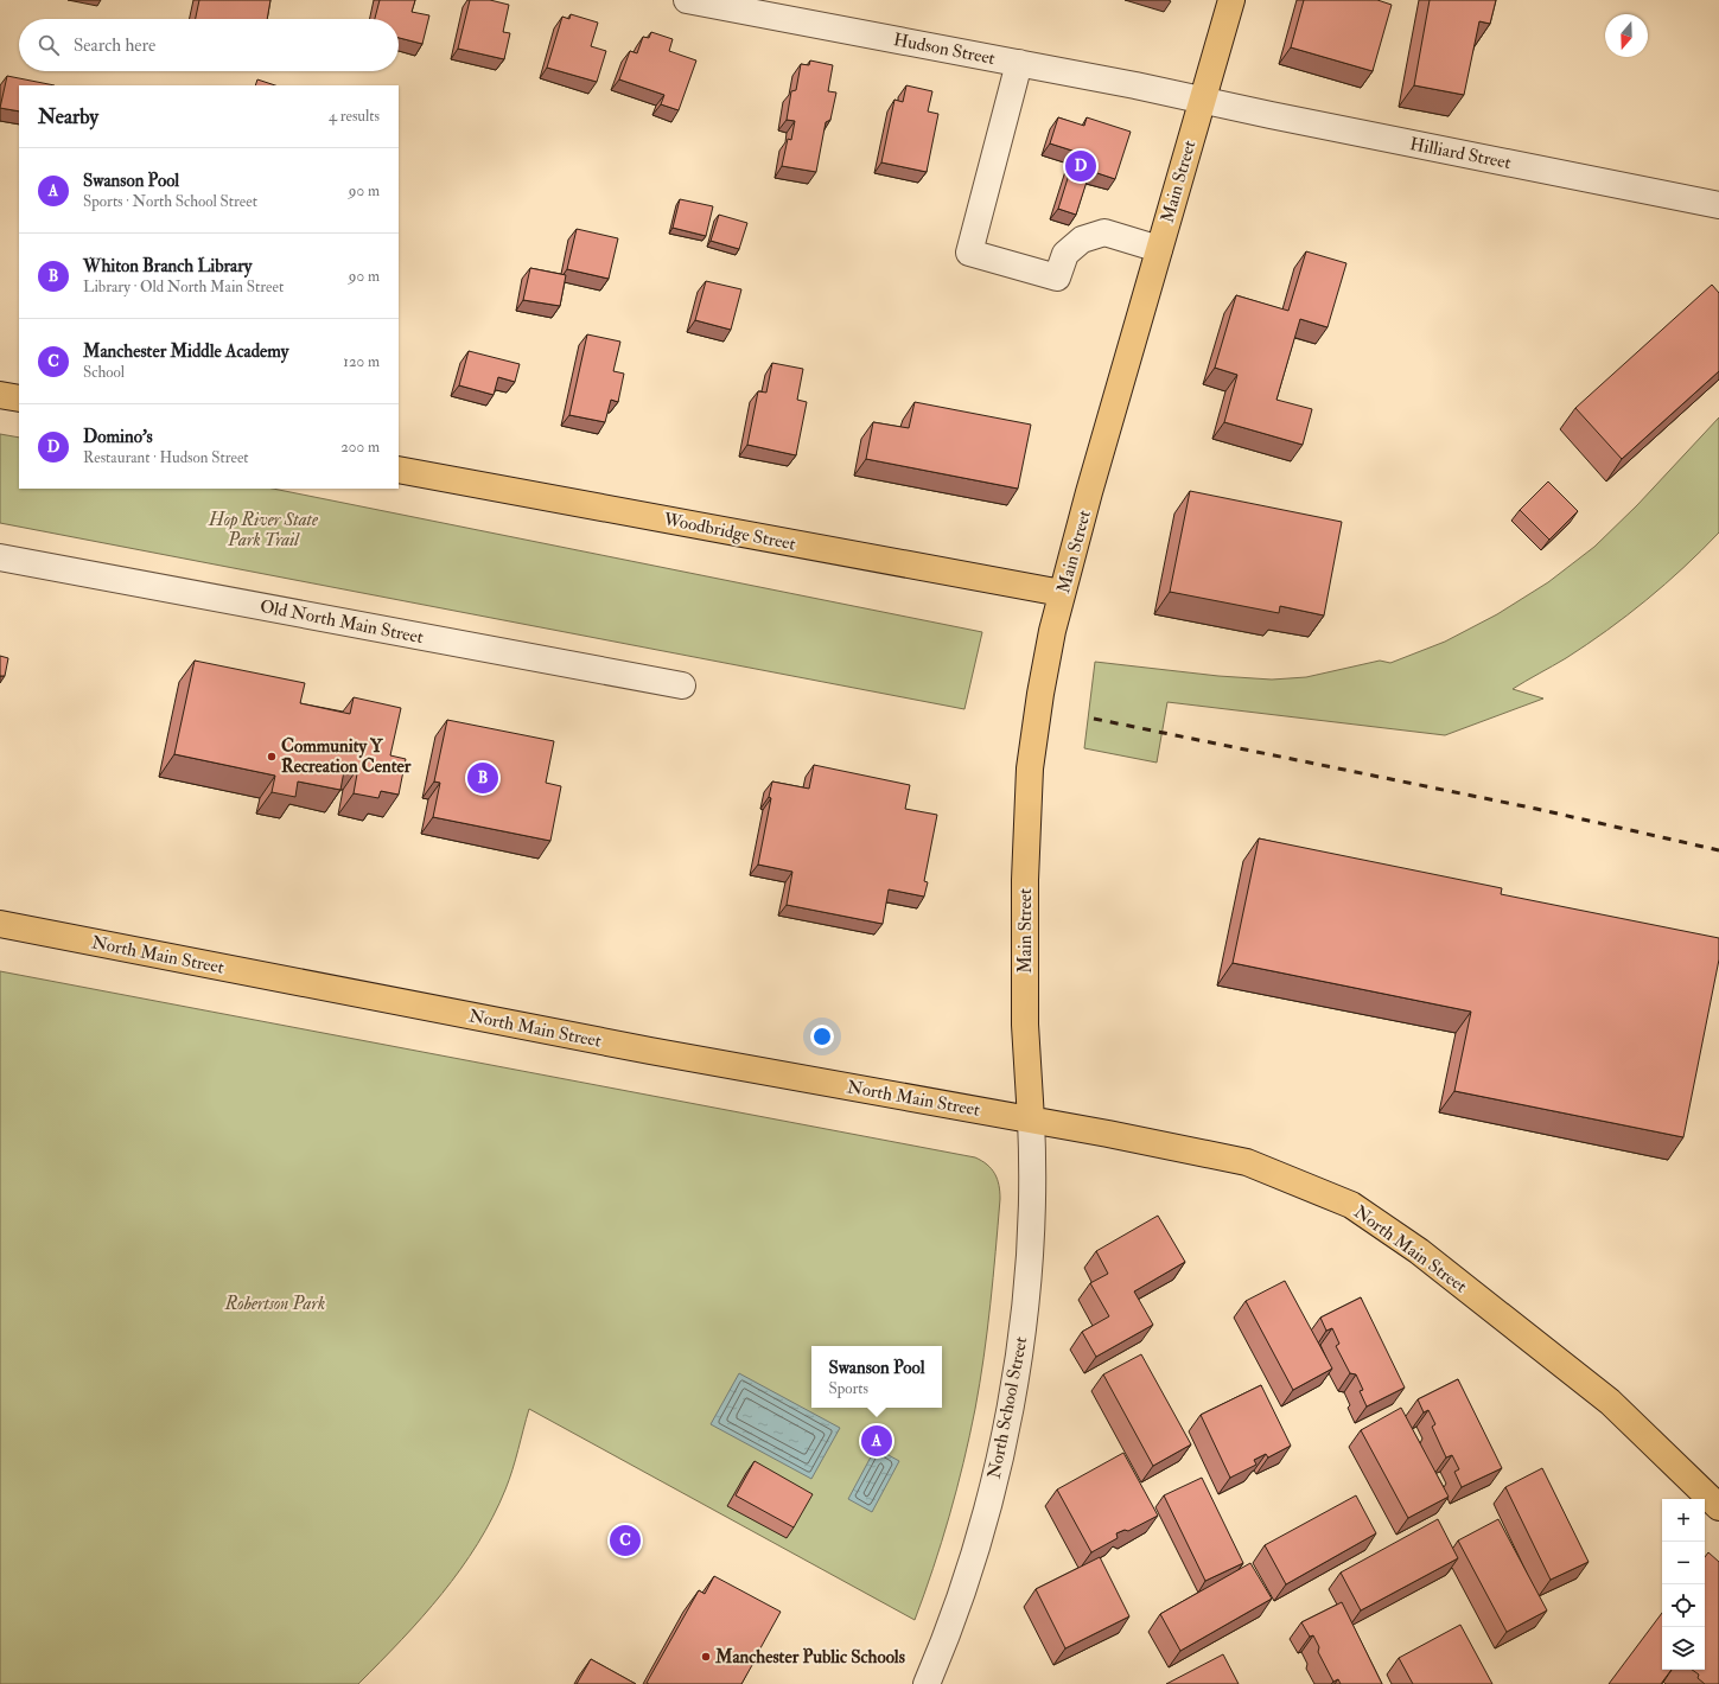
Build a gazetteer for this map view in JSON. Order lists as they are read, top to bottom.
{
  "streets": {
    "main road": ["Main Street", "Woodbridge Street", "North Main Street"],
    "street": [
      "Hudson Street",
      "Hilliard Street",
      "Old North Main Street",
      "North School Street"
    ]
  },
  "crossings": [
    ["Hudson Street", "Hilliard Street"],
    ["Hudson Street", "Main Street"],
    ["Hilliard Street", "Main Street"],
    ["Main Street", "Woodbridge Street"],
    ["Main Street", "North Main Street"],
    ["Main Street", "North School Street"],
    ["North Main Street", "North School Street"]
  ],
  "parks": ["Hop River State Park Trail", "Robertson Park"],
  "places": ["Community Y Recreation Center", "Manchester Public Schools"],
  "north": "bottom",
  "page": {
    "search": "Search here",
    "heading": ["Nearby", "4 results"],
    "list": [
      {
        "mark": "A",
        "name": "Swanson Pool",
        "note": "Sports · North School Street",
        "value": "90 m"
      },
      {
        "mark": "B",
        "name": "Whiton Branch Library",
        "note": "Library · Old North Main Street",
        "value": "90 m"
      },
      {
        "mark": "C",
        "name": "Manchester Middle Academy",
        "note": "School",
        "value": "120 m"
      },
      {
        "mark": "D",
        "name": "Domino's",
        "note": "Restaurant · Hudson Street",
        "value": "200 m"
      }
    ],
    "pins": [
      "D",
      "B",
      "A",
      "C"
    ],
    "popup": ["Swanson Pool", "Sports"],
    "map_buttons": ["+", "−"]
  }
}
